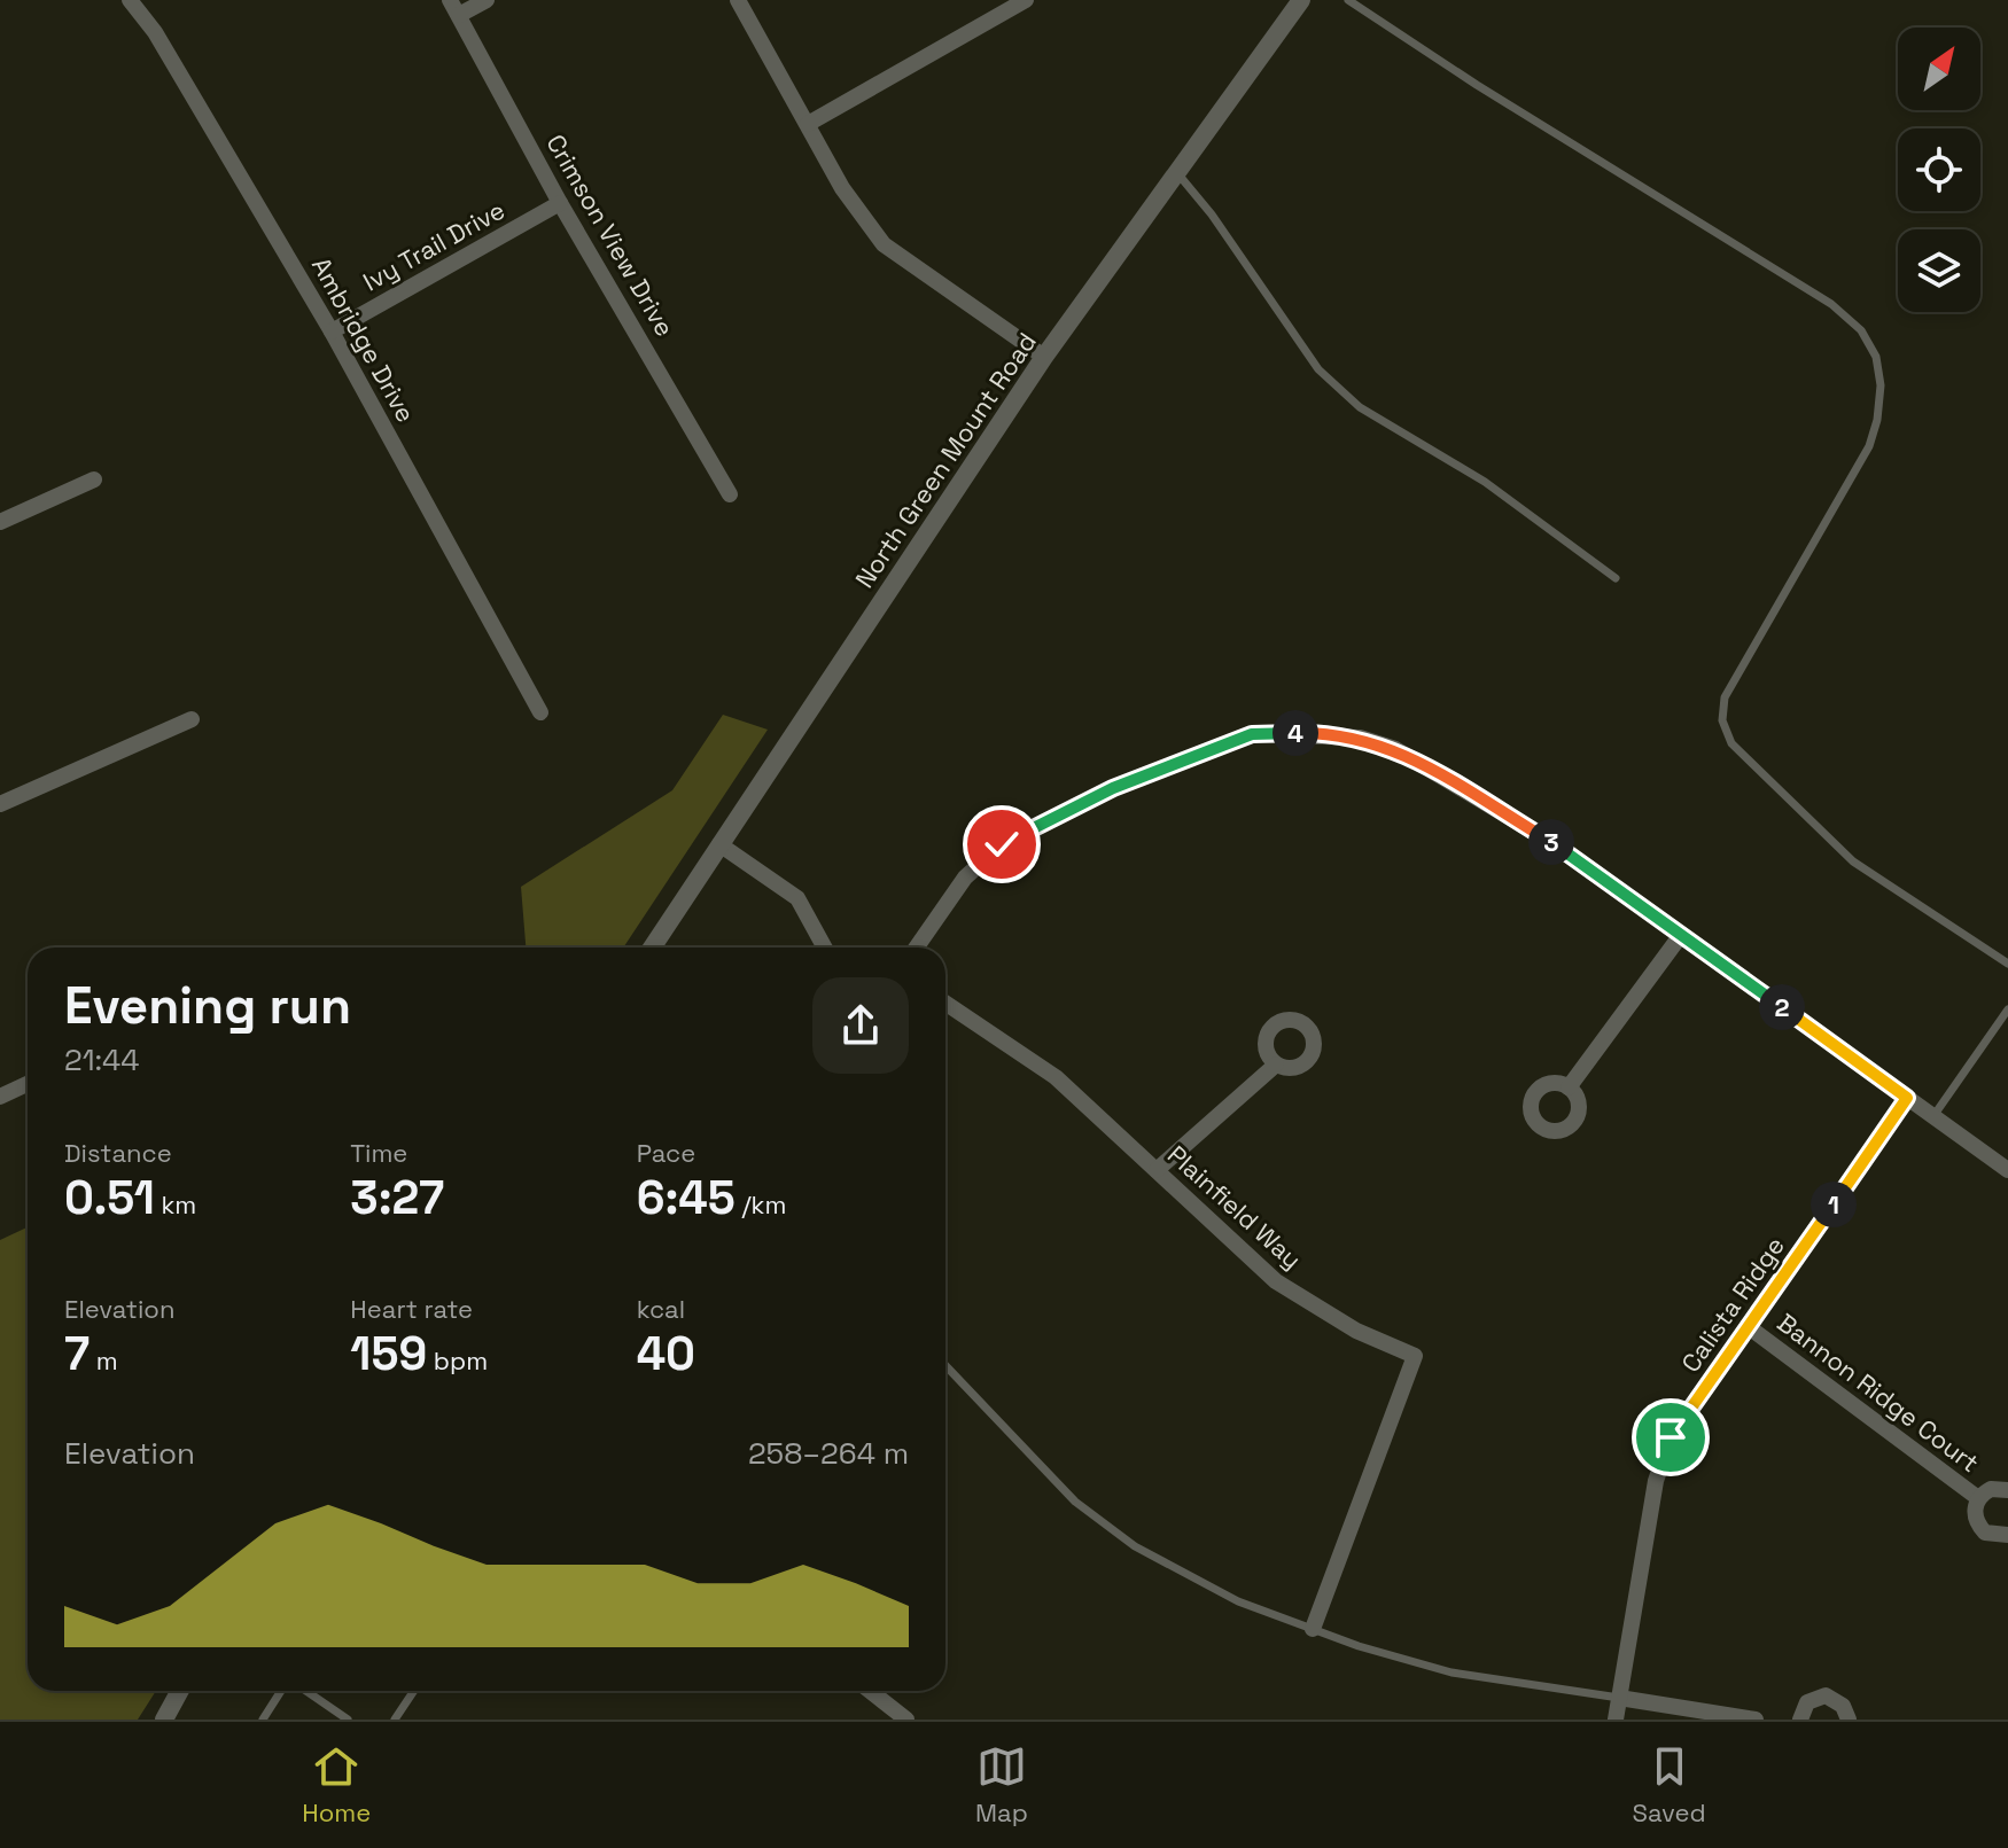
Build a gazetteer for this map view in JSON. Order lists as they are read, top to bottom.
{
  "streets": {
    "street": [
      "Crimson View Drive",
      "Ivy Trail Drive",
      "Ambridge Drive",
      "North Green Mount Road",
      "Plainfield Way",
      "Calista Ridge",
      "Bannon Ridge Court"
    ]
  },
  "crossings": [
    ["Crimson View Drive", "Ivy Trail Drive"],
    ["Ivy Trail Drive", "Ambridge Drive"],
    ["Calista Ridge", "Bannon Ridge Court"]
  ],
  "north": "top right",
  "page": {
    "pins": [
      "4",
      "3",
      "2",
      "1"
    ],
    "heading": ["Evening run", "21:44"],
    "stats": [
      ["Distance", "0.51 km"],
      ["Time", "3:27"],
      ["Pace", "6:45 /km"],
      ["Elevation", "7 m"],
      ["Heart rate", "159 bpm"],
      ["kcal", "40"]
    ],
    "chart": ["Elevation", "258–264 m"],
    "tabs": ["Home", "Map", "Saved"]
  }
}
